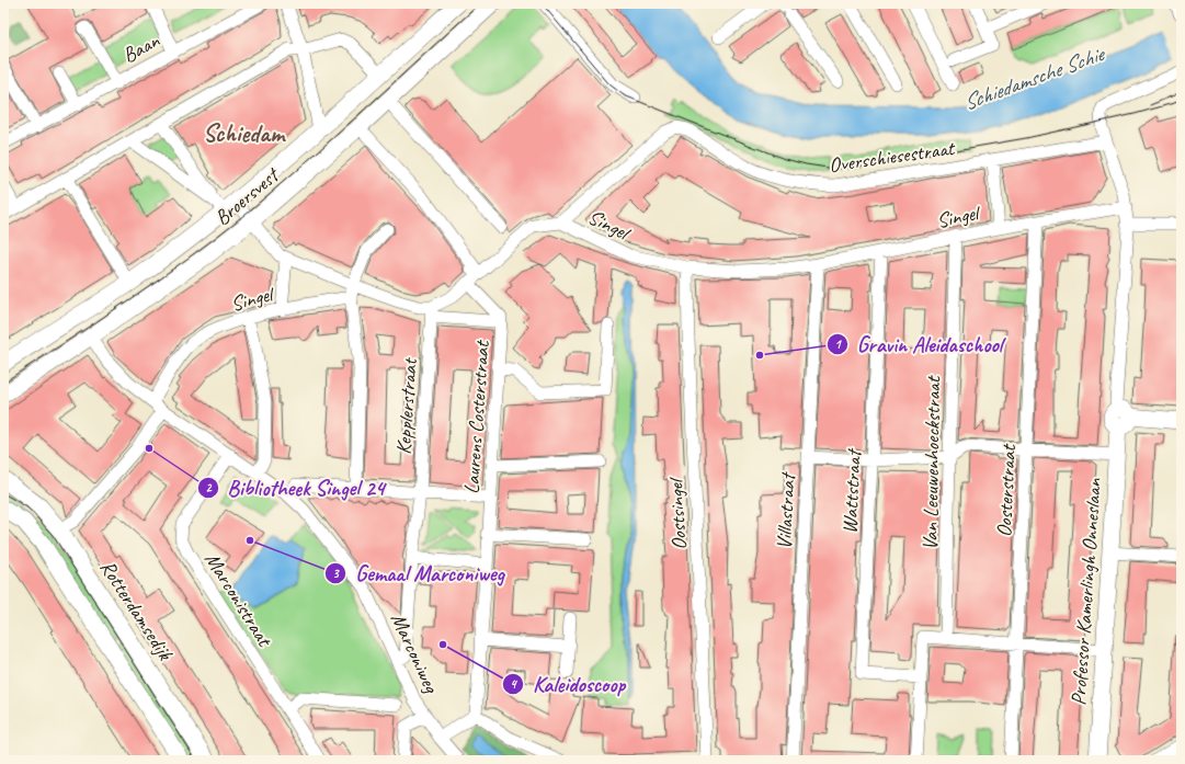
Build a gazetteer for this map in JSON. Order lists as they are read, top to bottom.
{
  "streets": {
    "main road": ["Broersvest", "Professor Kamerlingh Onneslaan", "Rotterdamsedijk"],
    "street": [
      "Baan",
      "Overschiesestraat",
      "Singel",
      "Kepplerstraat",
      "Laurens Costerstraat",
      "Van Leeuwenhoeckstraat",
      "Oosterstraat",
      "Wattstraat",
      "Villastraat",
      "Oostsingel",
      "Marconistraat",
      "Marconiweg"
    ]
  },
  "crossings": [
    ["Overschiesestraat", "Singel"],
    ["Overschiesestraat", "Professor Kamerlingh Onneslaan"],
    ["Broersvest", "Marconiweg"],
    ["Singel", "Kepplerstraat"],
    ["Singel", "Laurens Costerstraat"],
    ["Singel", "Van Leeuwenhoeckstraat"],
    ["Singel", "Oosterstraat"],
    ["Singel", "Wattstraat"],
    ["Singel", "Villastraat"],
    ["Singel", "Oostsingel"],
    ["Singel", "Professor Kamerlingh Onneslaan"],
    ["Singel", "Marconiweg"],
    ["Kepplerstraat", "Marconiweg"],
    ["Marconistraat", "Marconiweg"]
  ],
  "districts": ["Schiedam"],
  "water": ["Schiedamsche Schie"],
  "places": [
    "Gravin Aleidaschool",
    "Bibliotheek Singel 24",
    "Gemaal Marconiweg",
    "Kaleidoscoop"
  ]
}
